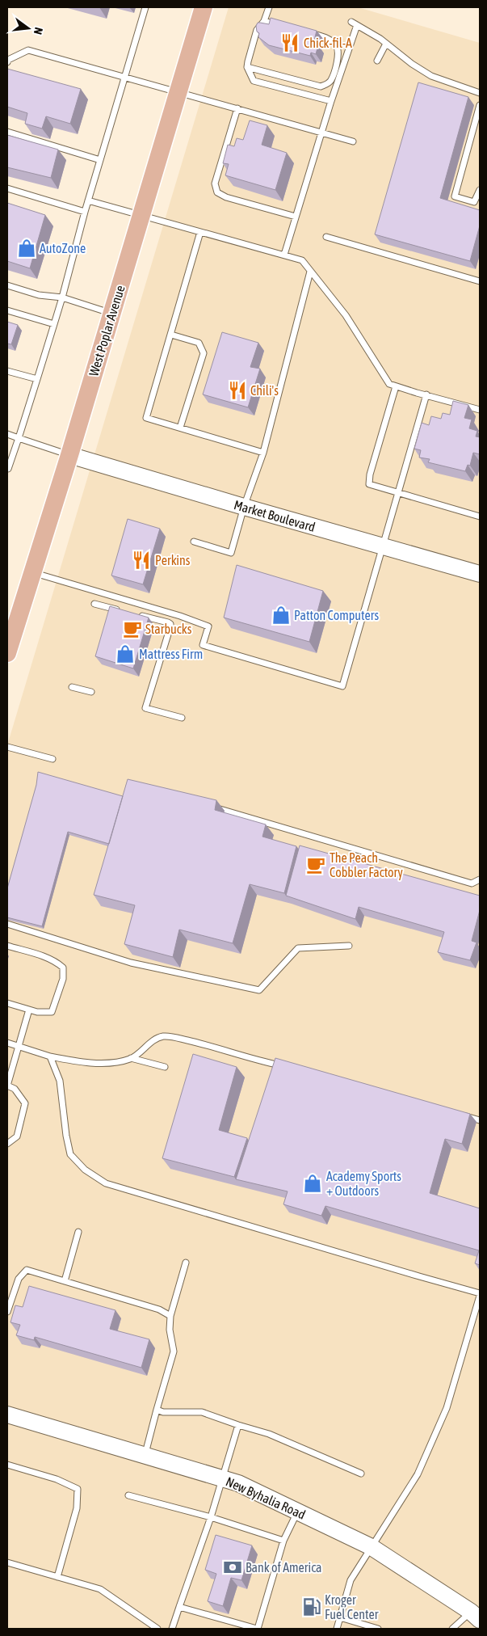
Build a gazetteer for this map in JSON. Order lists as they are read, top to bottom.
{
  "streets": {
    "main road": ["West Poplar Avenue", "Market Boulevard", "New Byhalia Road"]
  },
  "crossings": [
    ["West Poplar Avenue", "Market Boulevard"]
  ],
  "places": {
    "restaurant": ["Chick-fil-A", "Chili's", "Perkins"],
    "shop": [
      "AutoZone",
      "Patton Computers",
      "Mattress Firm",
      "Academy Sports + Outdoors"
    ],
    "cafe": ["Starbucks", "The Peach Cobbler Factory"],
    "bank": ["Bank of America"],
    "fuel station": ["Kroger Fuel Center"]
  },
  "north": "right"
}
